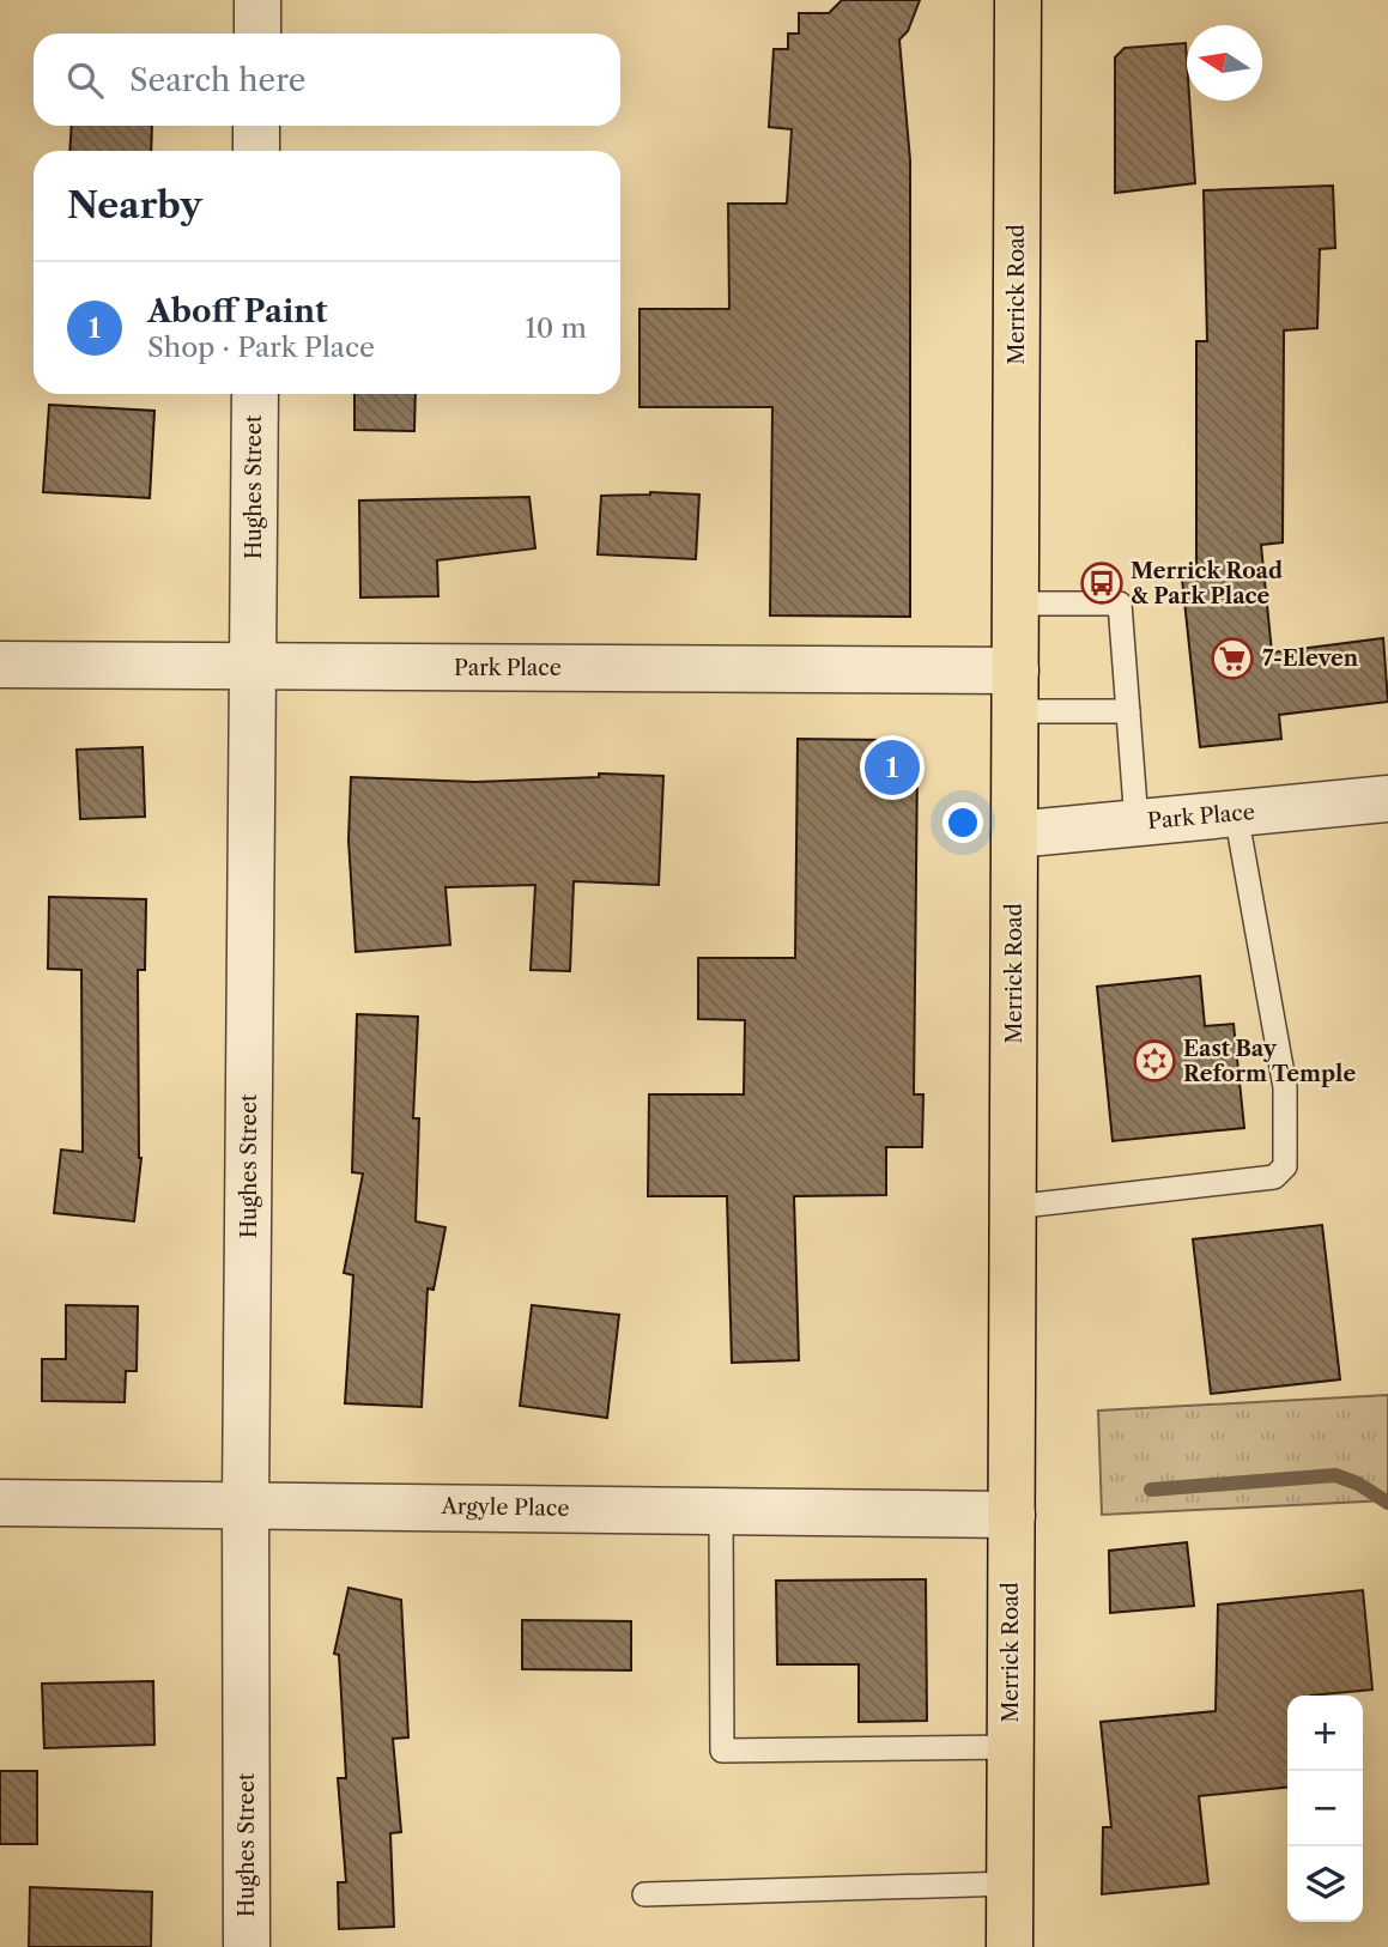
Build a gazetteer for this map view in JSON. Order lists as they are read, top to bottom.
{
  "streets": {
    "main road": ["Merrick Road"],
    "street": ["Hughes Street", "Park Place", "Argyle Place"]
  },
  "crossings": [
    ["Merrick Road", "Park Place"],
    ["Merrick Road", "Argyle Place"],
    ["Hughes Street", "Park Place"],
    ["Hughes Street", "Argyle Place"]
  ],
  "places": {
    "bus stop": ["Merrick Road & Park Place"],
    "supermarket": ["7-Eleven"],
    "synagogue": ["East Bay Reform Temple"]
  },
  "north": "left",
  "page": {
    "search": "Search here",
    "heading": "Nearby",
    "list": [
      {
        "mark": "1",
        "name": "Aboff Paint",
        "note": "Shop · Park Place",
        "value": "10 m"
      }
    ],
    "pins": "1",
    "map_buttons": ["+", "−"]
  }
}
